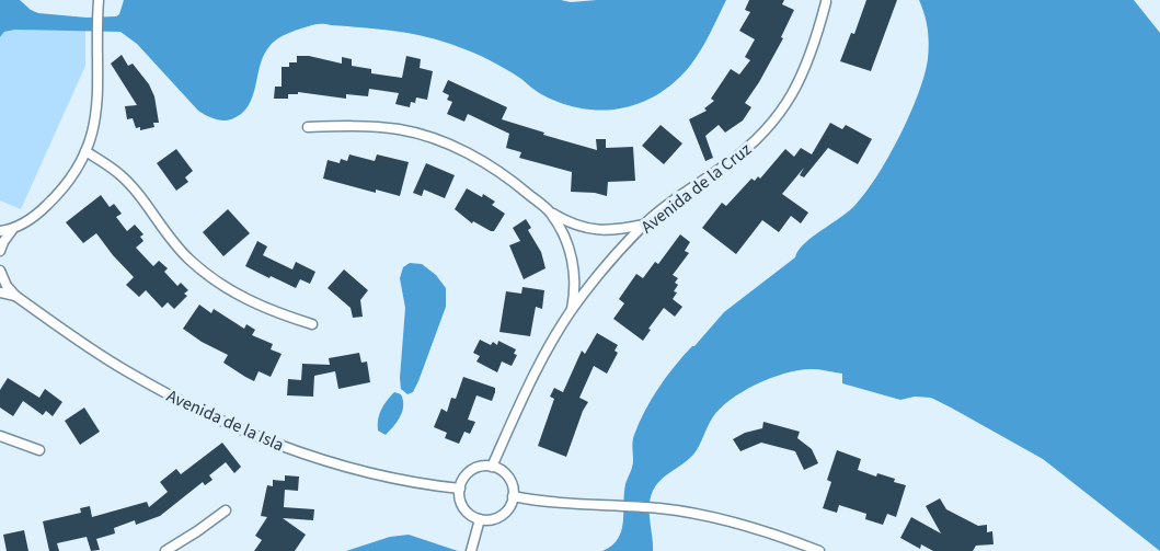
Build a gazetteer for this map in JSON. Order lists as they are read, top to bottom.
{
  "streets": {
    "street": ["Avenida de la Cruz", "Avenida de la Isla"]
  },
  "crossings": [
    ["Avenida de la Cruz", "Avenida de la Isla"]
  ]
}
